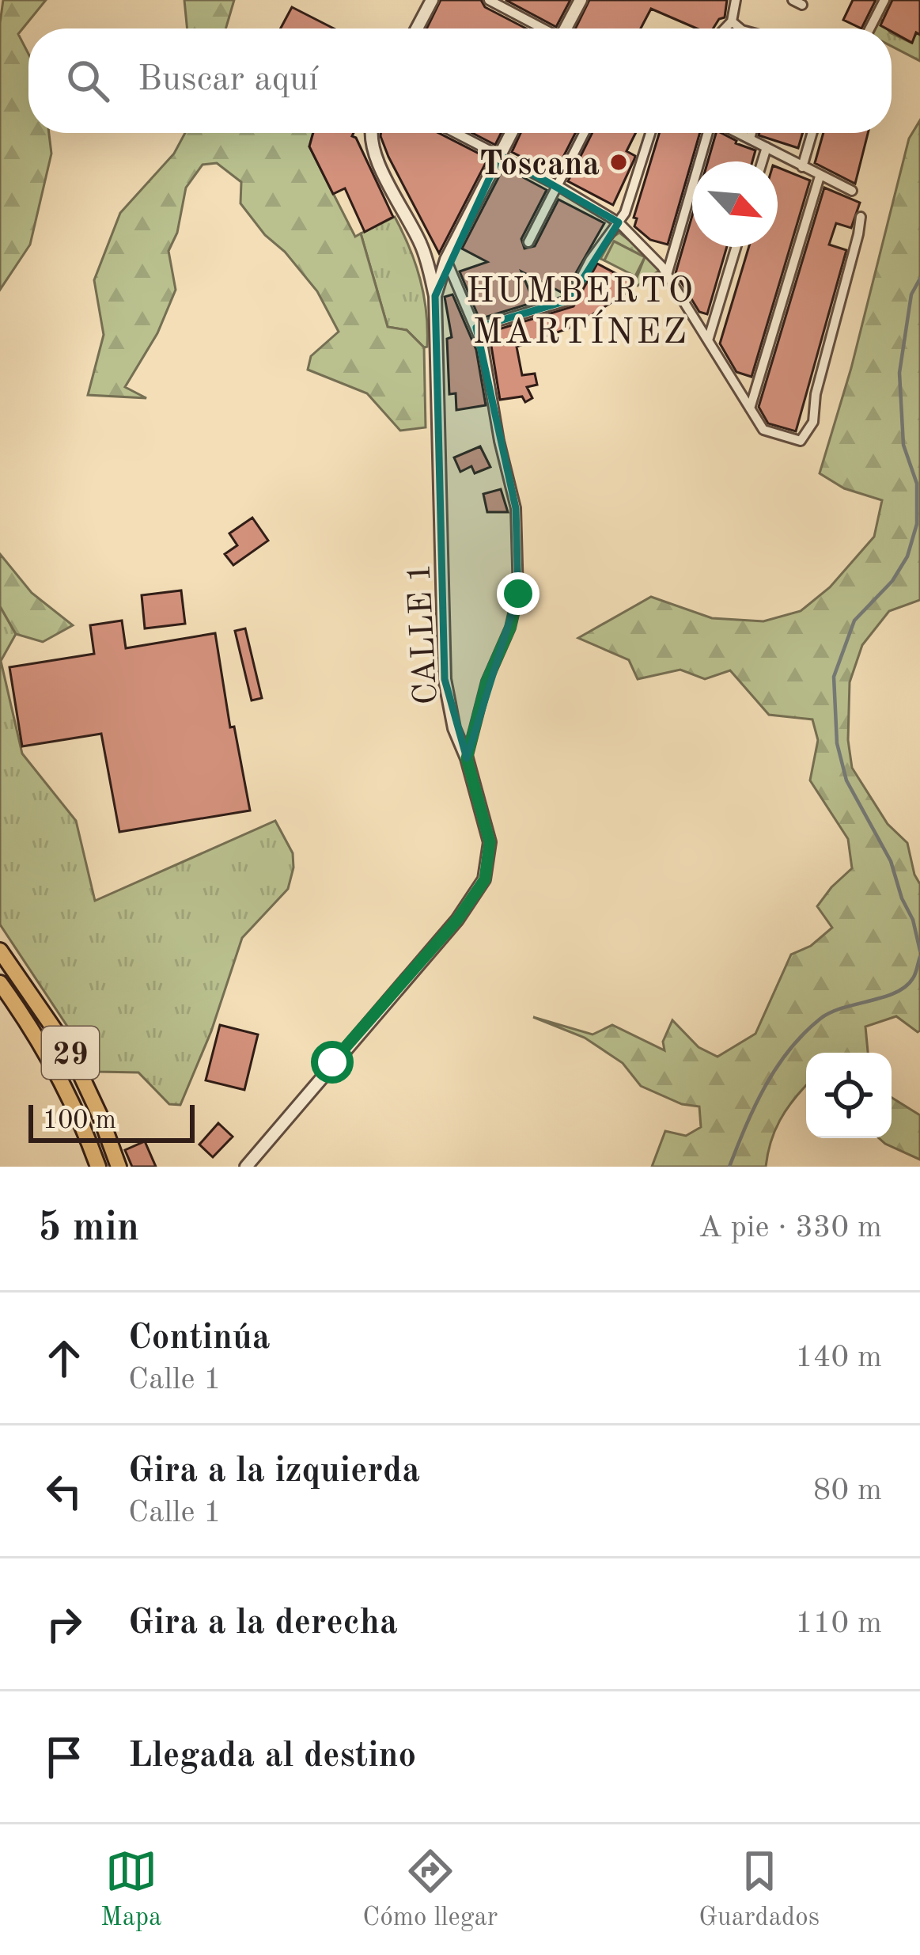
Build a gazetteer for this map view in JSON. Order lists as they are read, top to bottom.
{
  "streets": {
    "highway": ["29"],
    "street": ["CALLE 1"]
  },
  "districts": ["HUMBERTO MARTÍNEZ"],
  "places": ["Toscana"],
  "scale_bar": "100 m",
  "north": "bottom right",
  "page": {
    "search": "Buscar aquí",
    "scale": "100 m",
    "heading": ["5 min", "A pie · 330 m"],
    "list": [
      ["Continúa", "Calle 1", "140 m"],
      ["Gira a la izquierda", "Calle 1", "80 m"],
      ["Gira a la derecha", "110 m"],
      "Llegada al destino"
    ],
    "nav": ["Mapa", "Cómo llegar", "Guardados"]
  }
}
